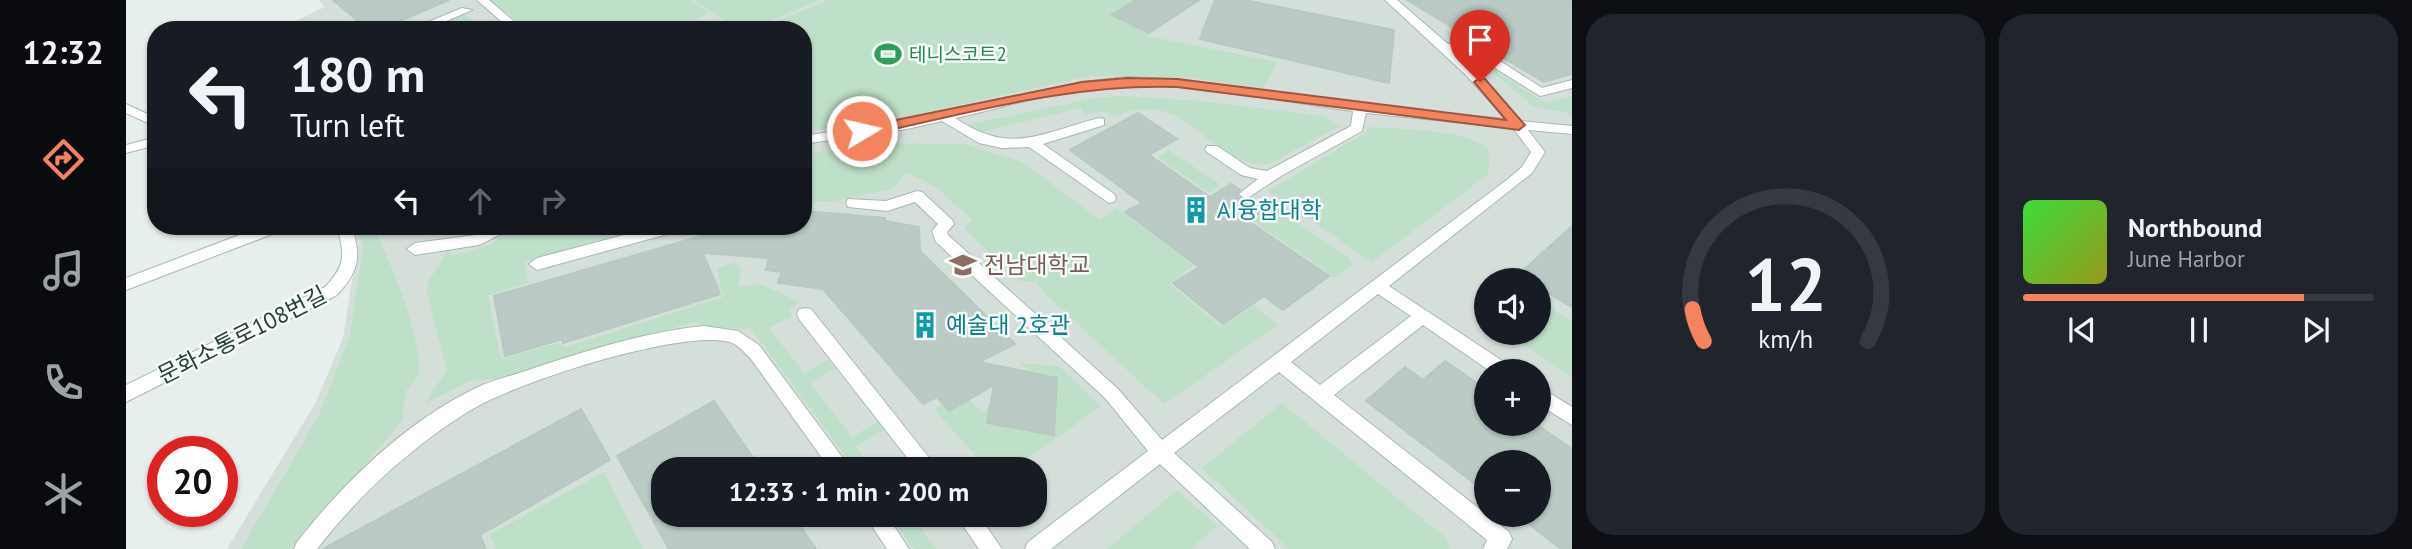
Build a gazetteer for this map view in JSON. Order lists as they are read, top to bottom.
{
  "streets": {
    "lane": ["문화소통로108번길"]
  },
  "places": {
    "sports": ["테니스코트2"],
    "building": ["AI융합대학", "예술대 2호관"],
    "school or university": ["전남대학교"]
  },
  "page": {
    "tabs": "12:32",
    "turn": ["180 m", "Turn left"],
    "song": ["Northbound", "June Harbor"],
    "map_buttons": ["+", "−"],
    "limit": "20",
    "trip": "12:33 · 1 min · 200 m",
    "gauge": ["12", "km/h"]
  }
}
